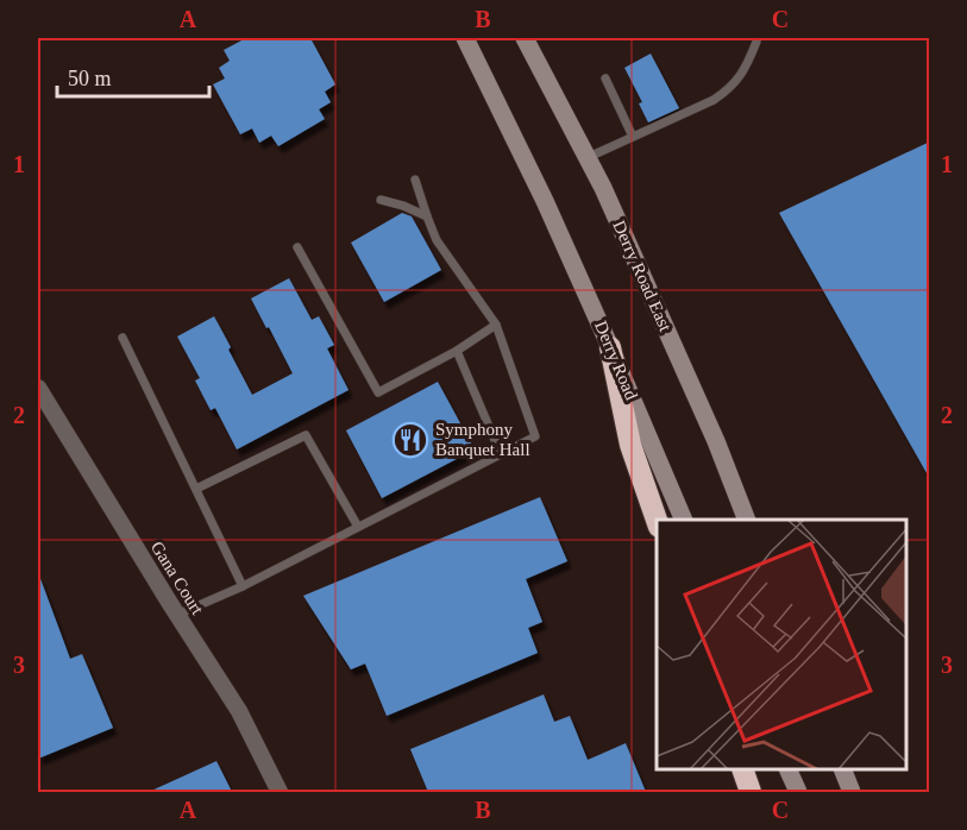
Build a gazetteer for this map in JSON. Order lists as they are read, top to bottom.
{
  "streets": {
    "main road": ["Derry Road East", "Derry Road"],
    "street": ["Gana Court"]
  },
  "places": {
    "restaurant": ["Symphony Banquet Hall"]
  },
  "scale_bar": "50 m",
  "grid": {
    "columns": ["A", "B", "C"],
    "rows": ["1", "2", "3"]
  }
}
